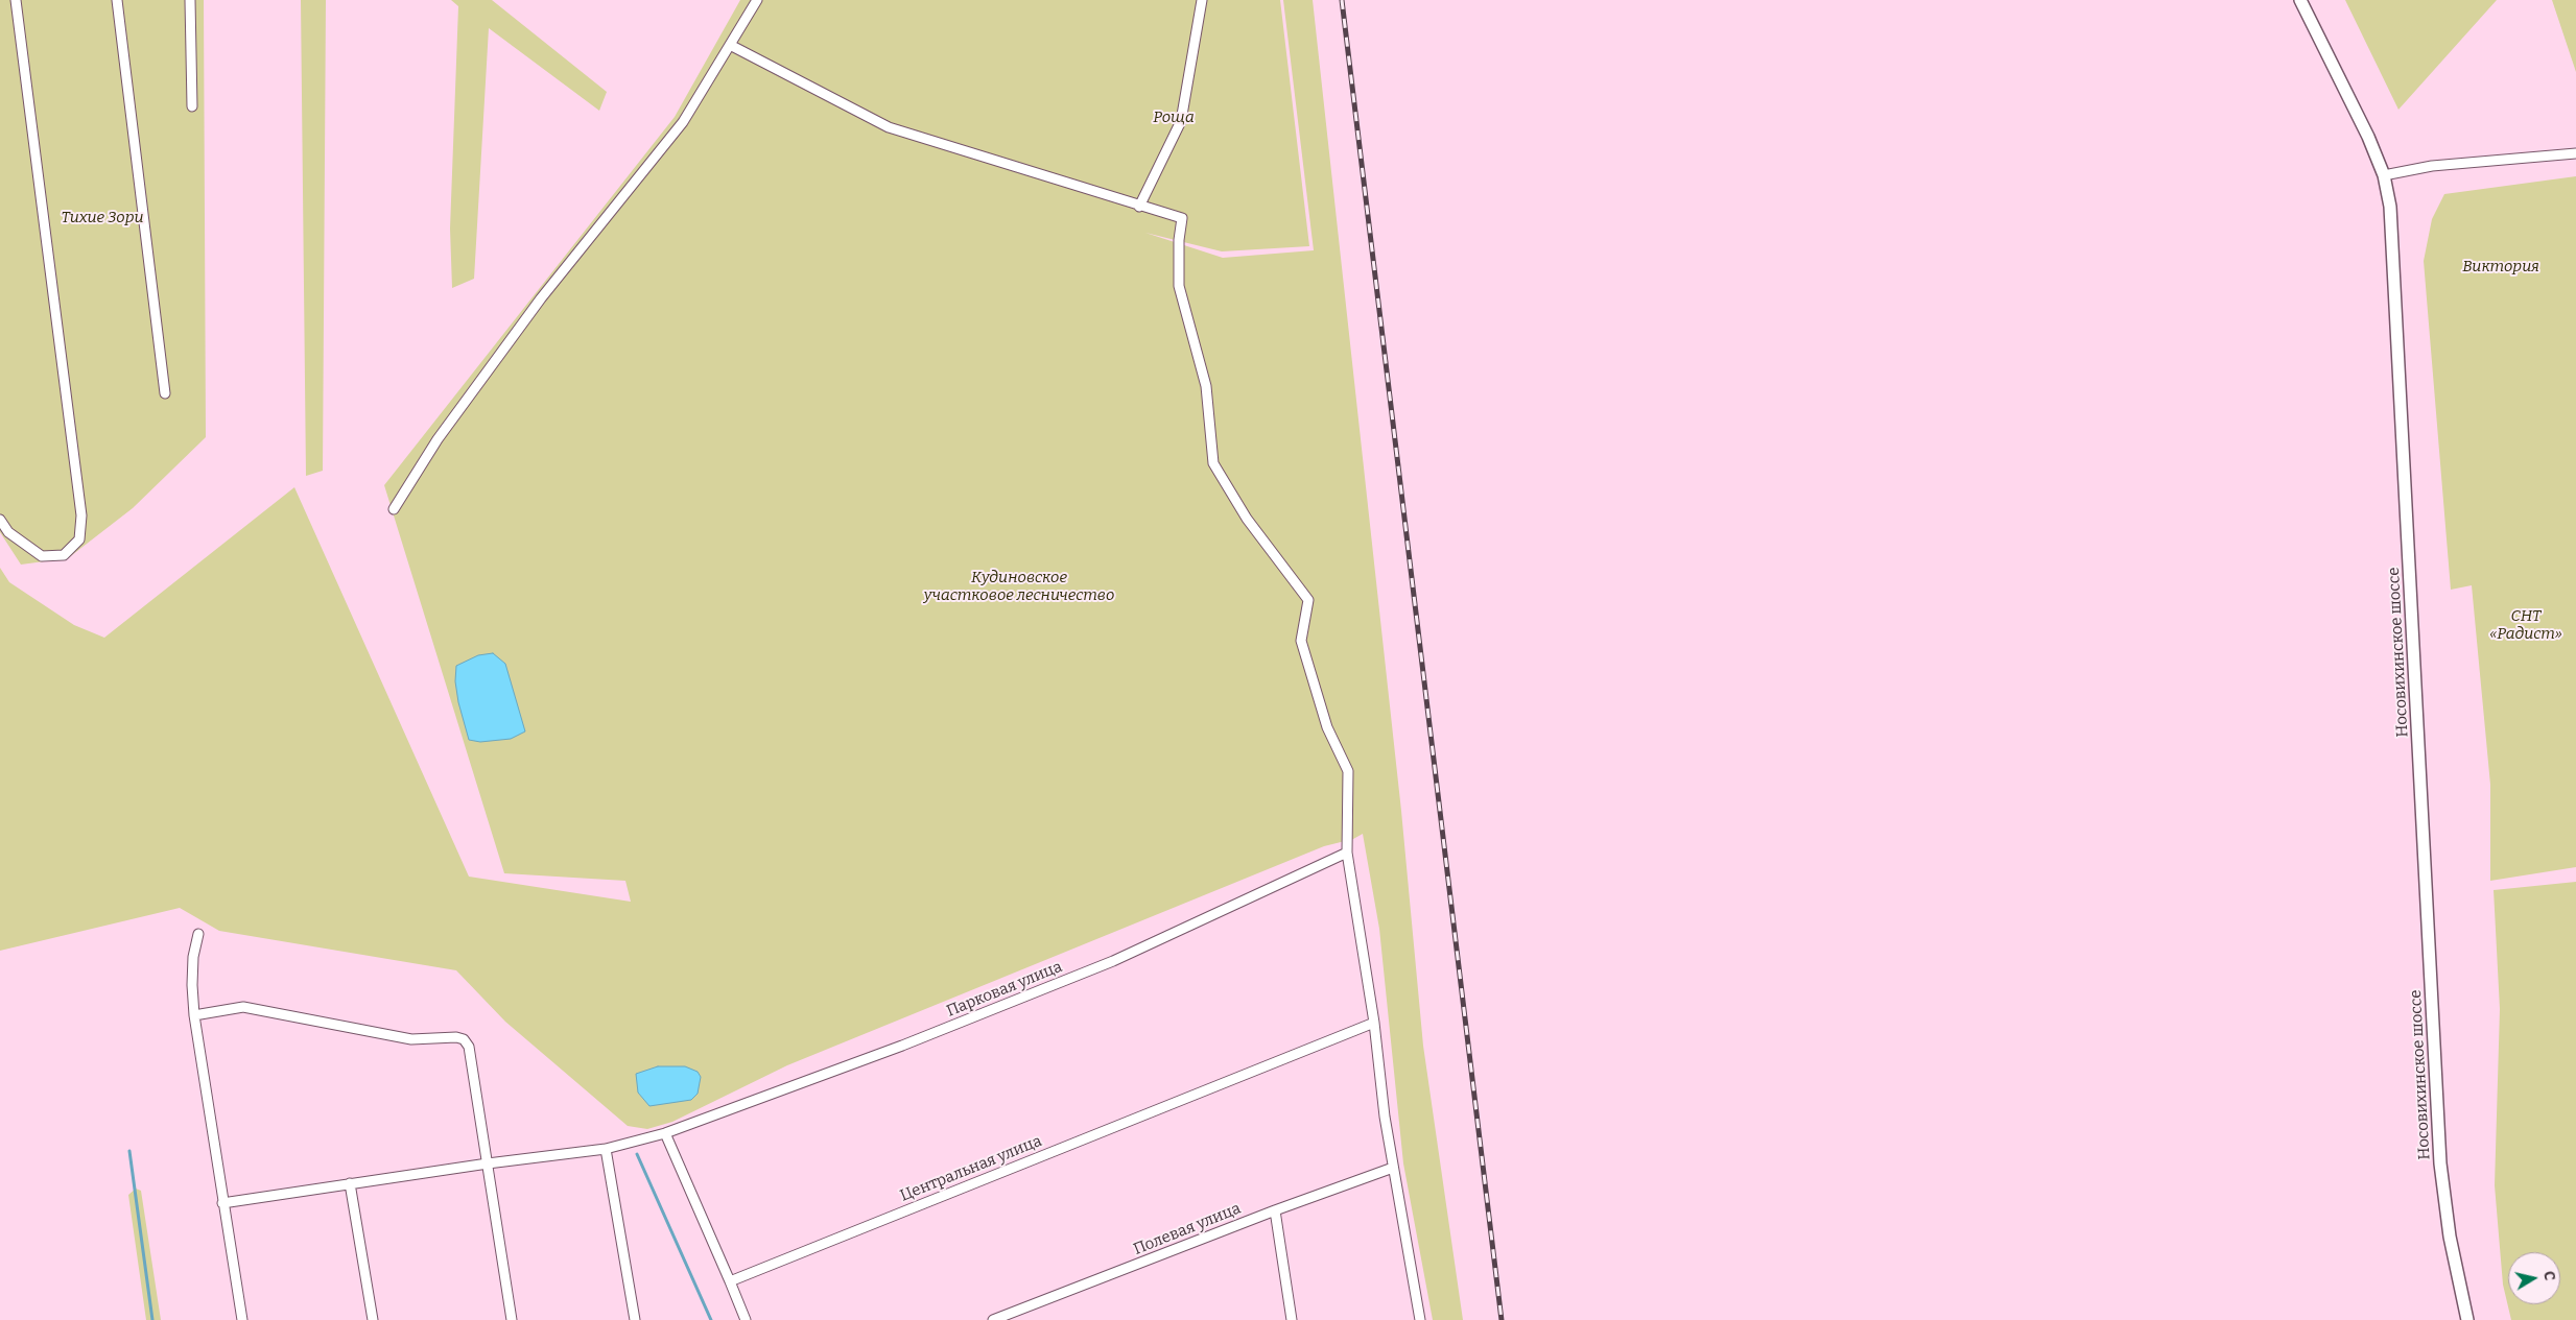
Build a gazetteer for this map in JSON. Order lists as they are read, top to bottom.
{
  "streets": {
    "main road": ["Носовихинское шоссе"],
    "street": ["Парковая улица", "Центральная улица", "Полевая улица"]
  },
  "parks": [
    "Роща",
    "Тихие Зори",
    "Виктория",
    "Кудиновское участковое лесничество",
    "СНТ «Радист»"
  ],
  "north": "right"
}
